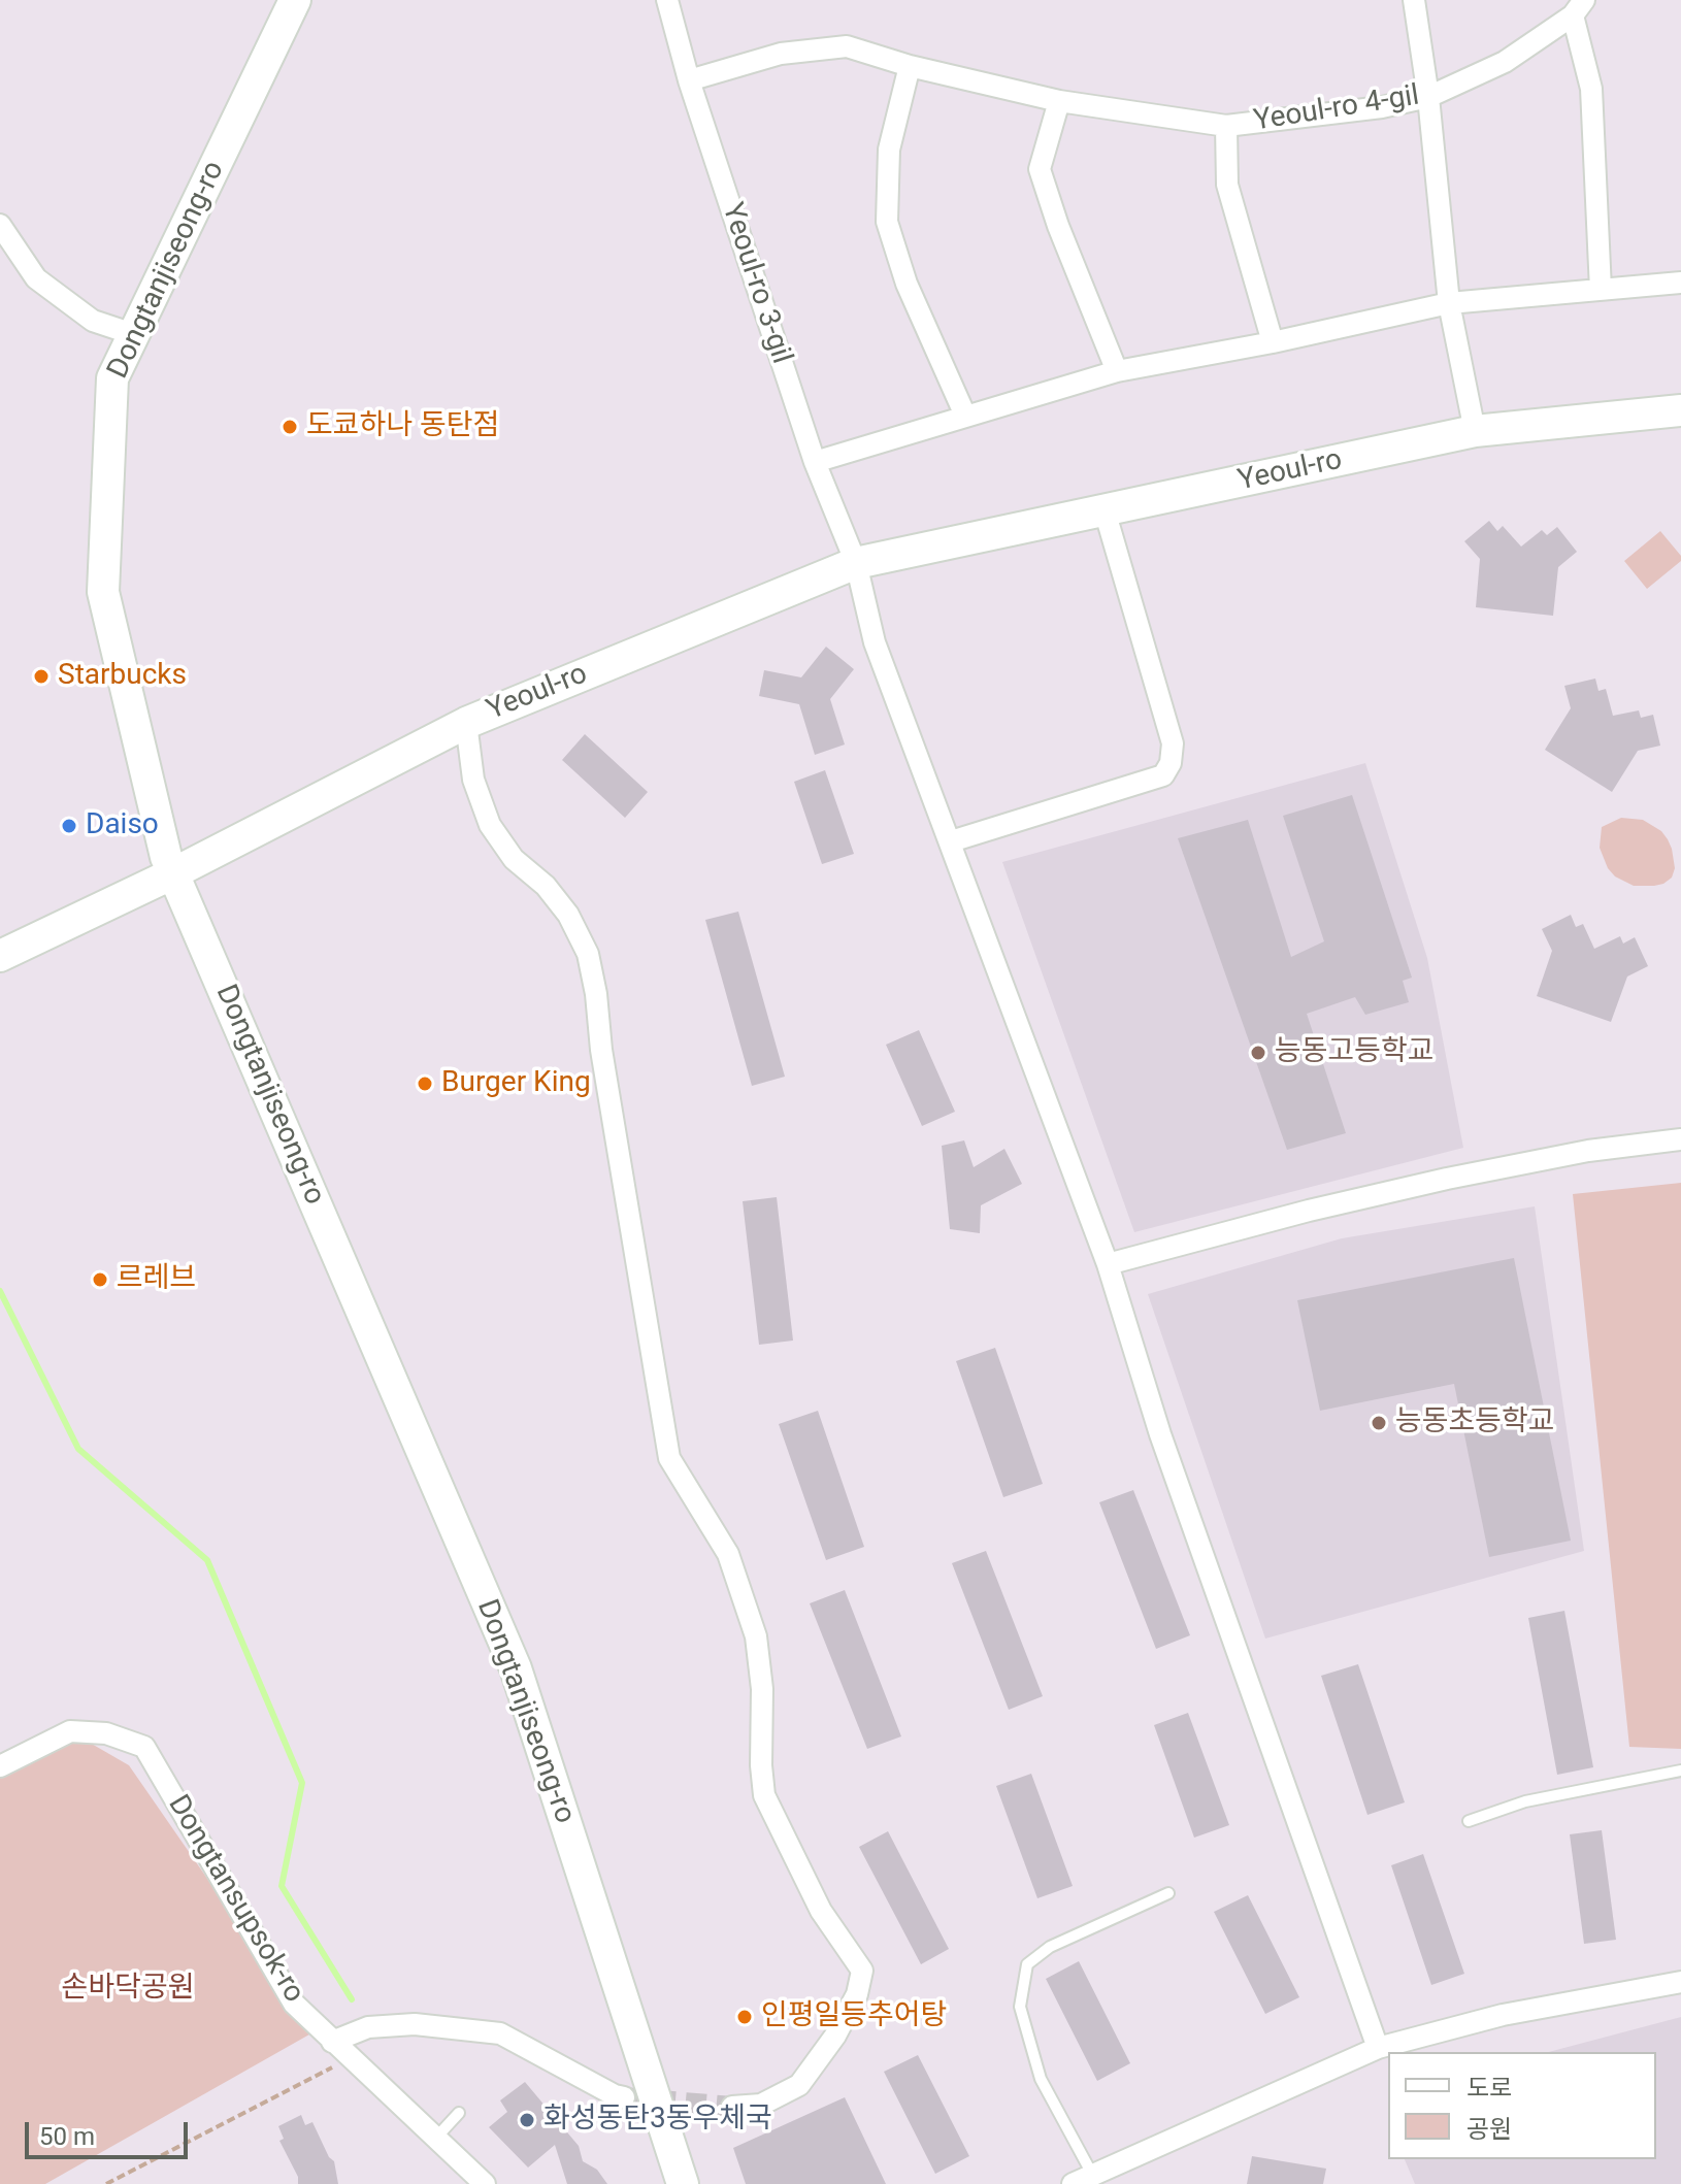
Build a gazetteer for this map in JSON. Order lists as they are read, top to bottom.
{
  "streets": {
    "main road": ["Dongtanjiseong-ro", "Yeoul-ro"],
    "street": ["Yeoul-ro 4-gil", "Yeoul-ro 3-gil", "Dongtansupsok-ro"]
  },
  "crossings": [
    ["Yeoul-ro 4-gil", "Yeoul-ro 3-gil"],
    ["Dongtanjiseong-ro", "Yeoul-ro"],
    ["Yeoul-ro 3-gil", "Yeoul-ro"]
  ],
  "parks": ["손바닥공원"],
  "places": [
    "도쿄하나 동탄점",
    "Starbucks",
    "Daiso",
    "능동고등학교",
    "Burger King",
    "르레브",
    "능동초등학교",
    "인평일등추어탕",
    "화성동탄3동우체국"
  ],
  "legend": ["도로", "공원"],
  "scale_bar": "50 m"
}
